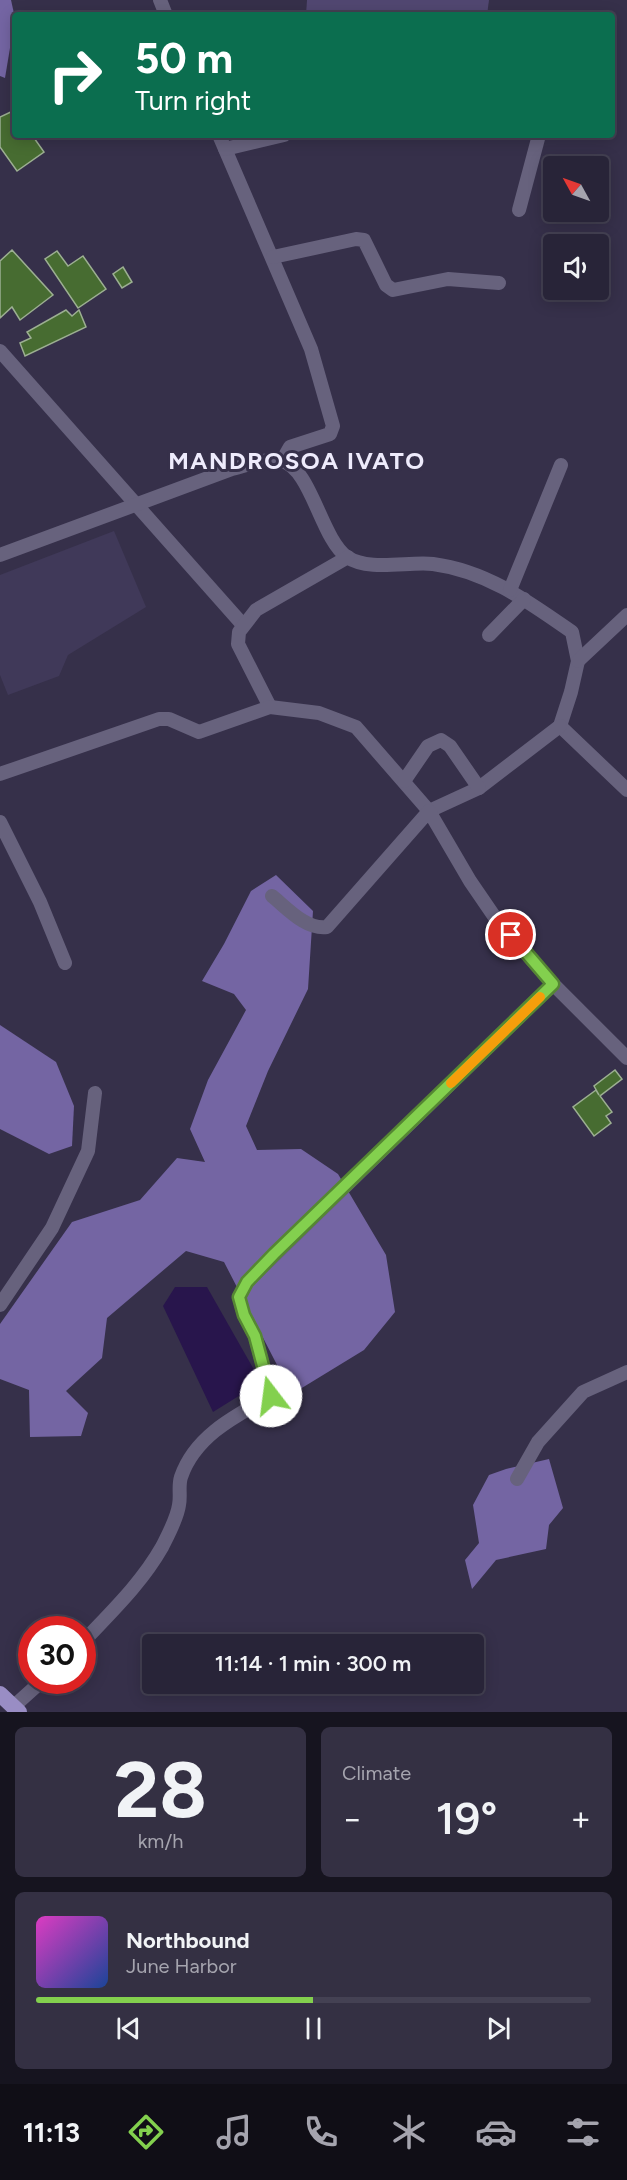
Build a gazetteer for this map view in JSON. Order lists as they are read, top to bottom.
{
  "districts": ["MANDROSOA IVATO"],
  "north": "top left",
  "page": {
    "turn": ["50 m", "Turn right"],
    "limit": "30",
    "trip": "11:14 · 1 min · 300 m",
    "tile": [
      ["28", "km/h"],
      "Climate"
    ],
    "heat": ["−", "19°", "+"],
    "song": ["Northbound", "June Harbor"],
    "tabs": "11:13"
  }
}
